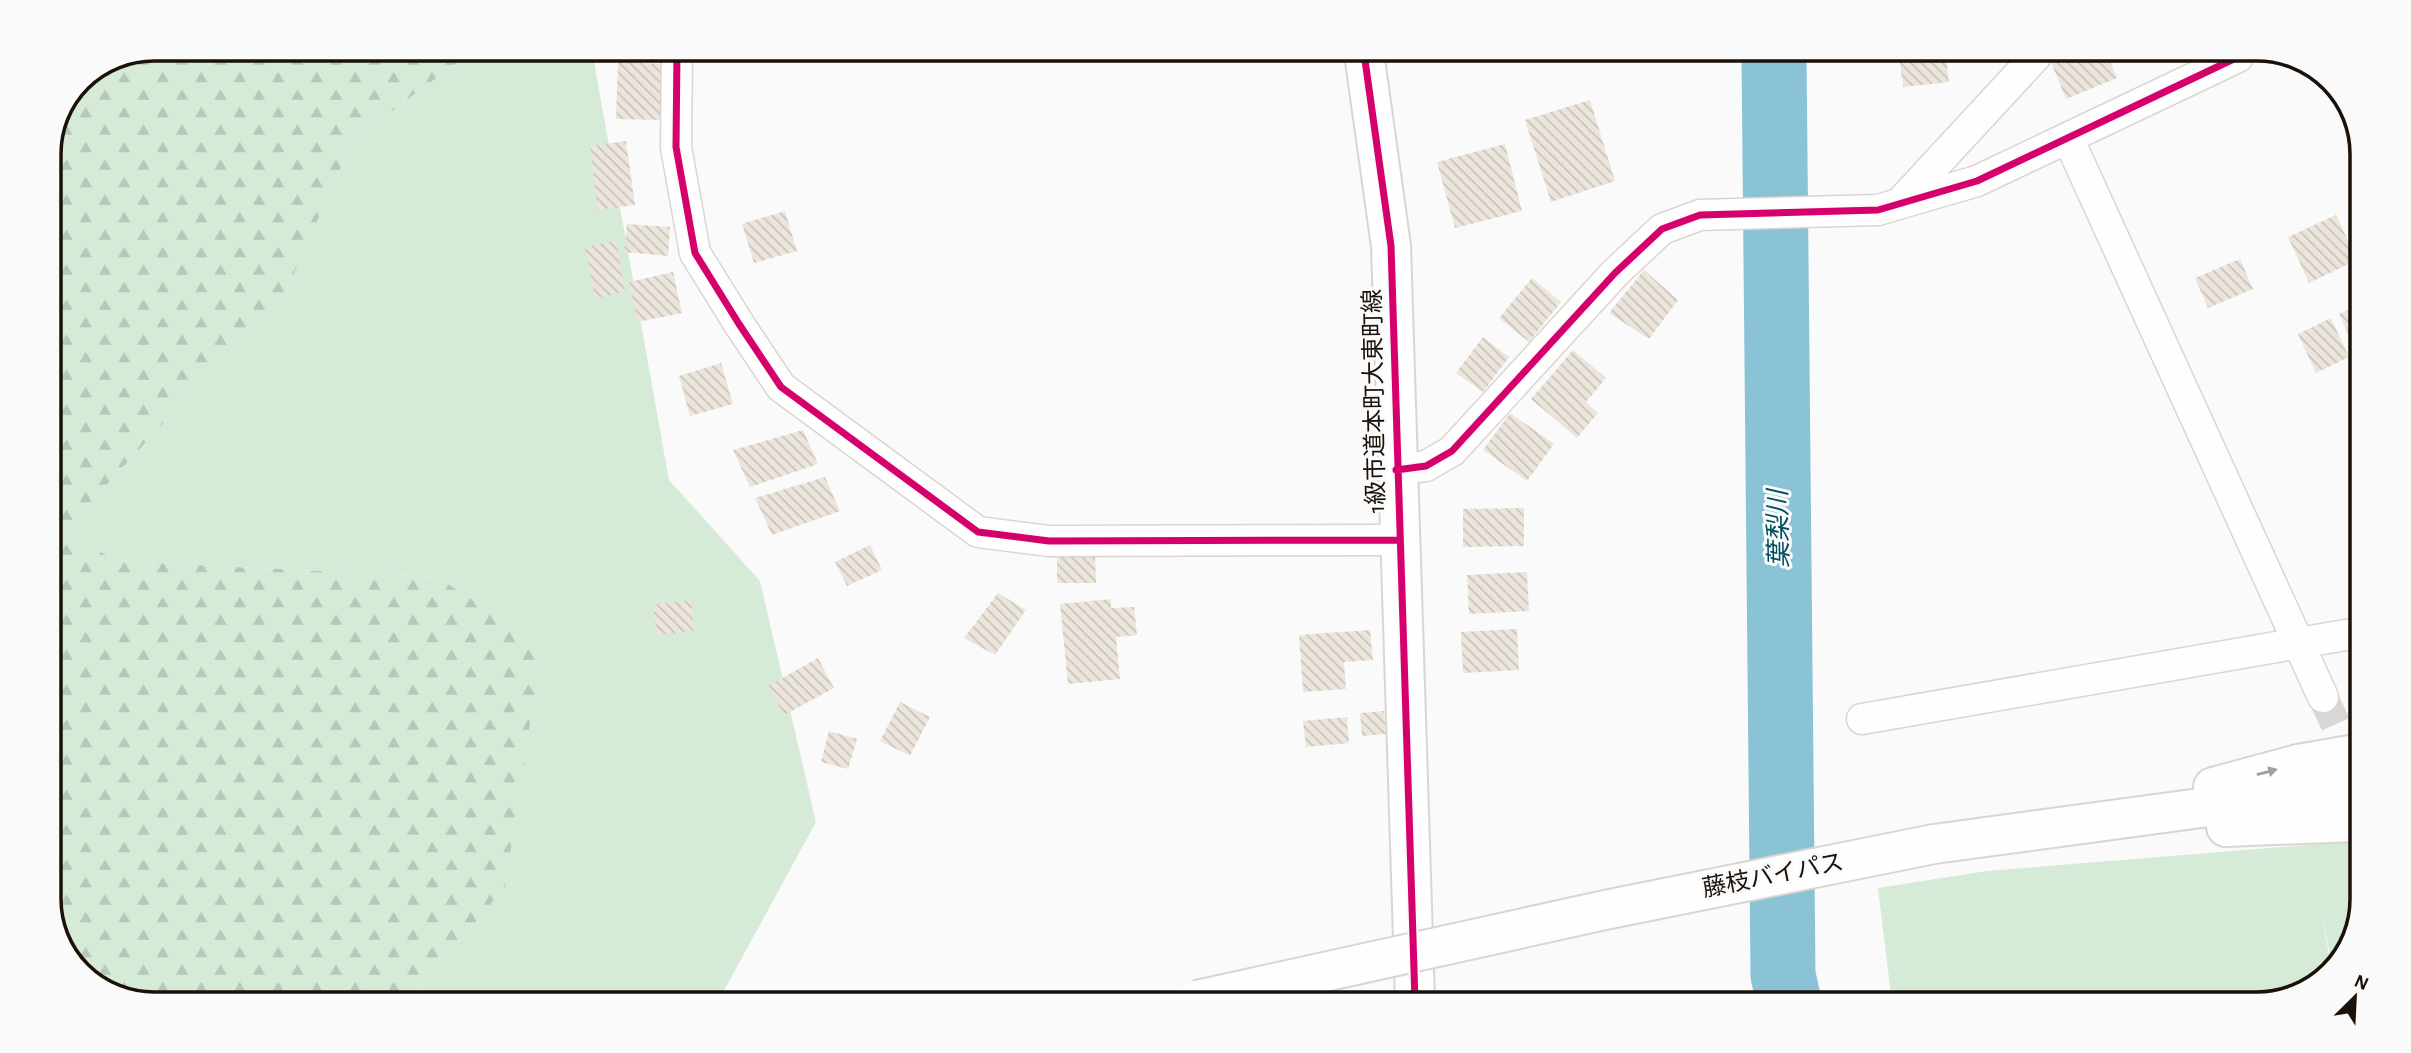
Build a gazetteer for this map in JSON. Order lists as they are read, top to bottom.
{
  "streets": {
    "main road": ["1級市道本町大東町線", "藤枝バイパス"]
  },
  "water": ["葉梨川"],
  "north": "top right"
}
